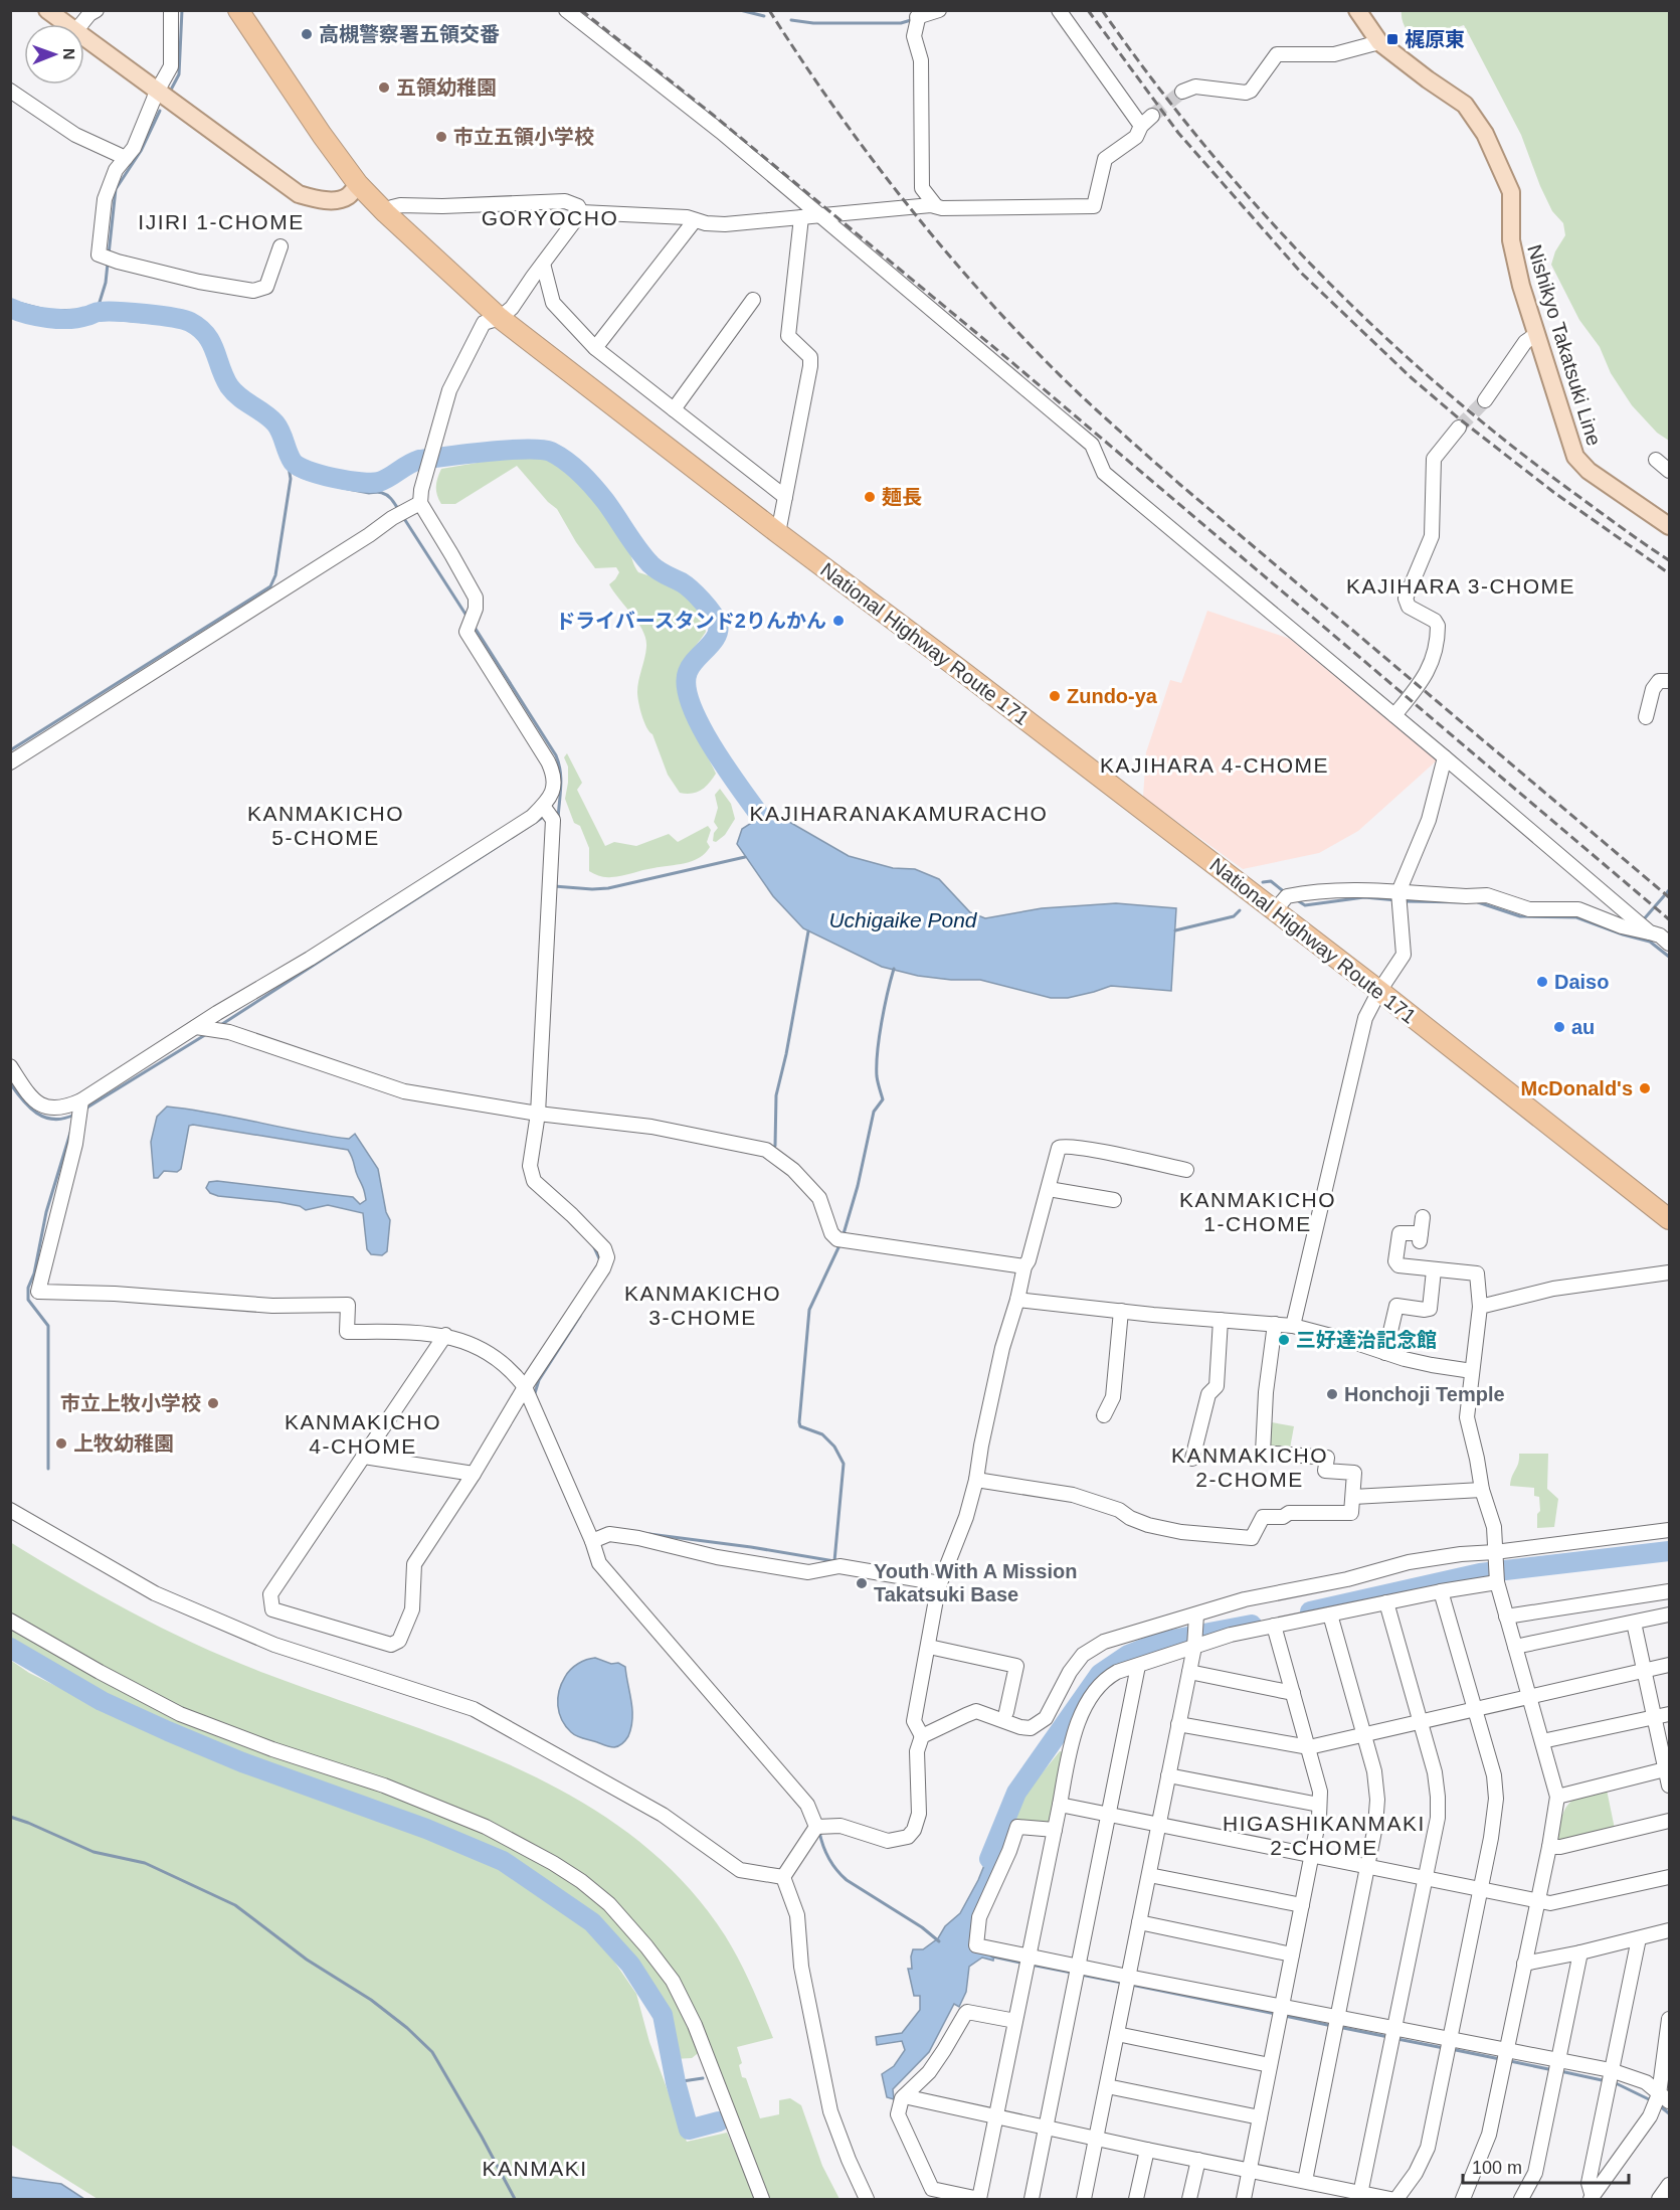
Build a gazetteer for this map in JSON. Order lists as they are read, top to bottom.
{
  "streets": {
    "highway": ["National Highway Route 171"],
    "main road": ["Nishikyo Takatsuki Line"]
  },
  "districts": [
    "GORYOCHO",
    "IJIRI 1-CHOME",
    "KAJIHARA 3-CHOME",
    "KAJIHARA 4-CHOME",
    "KANMAKICHO 5-CHOME",
    "KAJIHARANAKAMURACHO",
    "KANMAKICHO 1-CHOME",
    "KANMAKICHO 3-CHOME",
    "KANMAKICHO 4-CHOME",
    "KANMAKICHO 2-CHOME",
    "HIGASHIKANMAKI 2-CHOME",
    "KANMAKI"
  ],
  "water": ["Uchigaike Pond"],
  "places": {
    "other": [
      "高槻警察署五領交番",
      "五領幼稚園",
      "市立五領小学校",
      "麺長",
      "ドライバースタンド2りんかん",
      "Zundo-ya",
      "Daiso",
      "au",
      "McDonald's",
      "三好達治記念館",
      "Honchoji Temple",
      "市立上牧小学校",
      "上牧幼稚園",
      "Youth With A Mission Takatsuki Base"
    ],
    "transit": ["梶原東"]
  },
  "scale_bar": "100 m",
  "north": "right"
}
